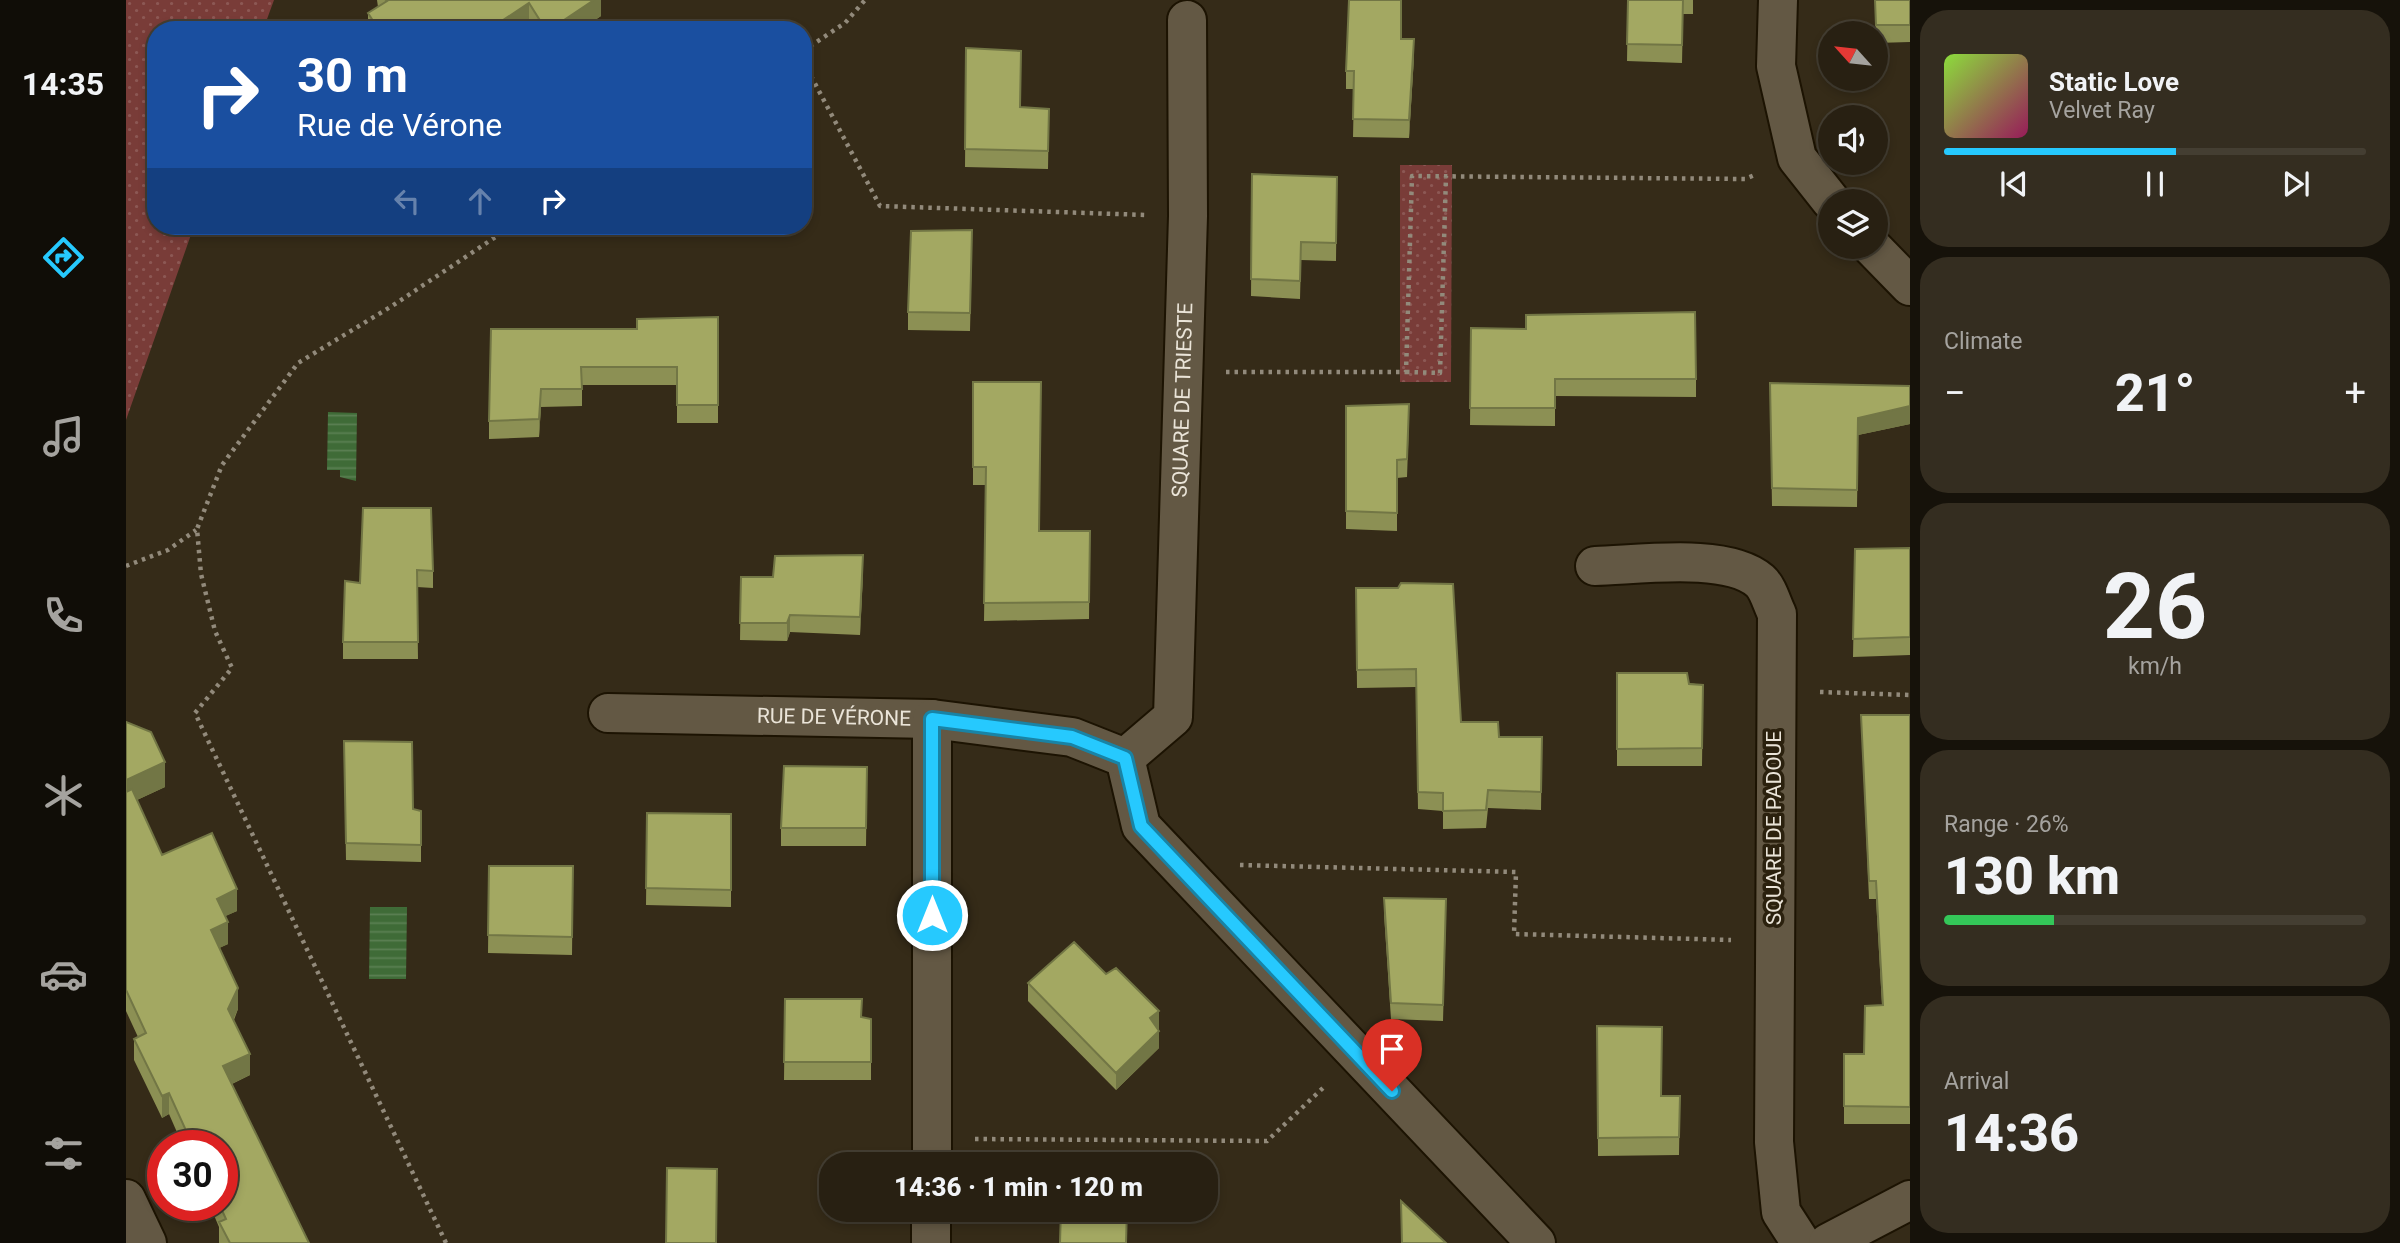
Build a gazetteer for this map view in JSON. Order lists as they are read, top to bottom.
{
  "streets": {
    "street": ["SQUARE DE TRIESTE", "RUE DE VÉRONE", "SQUARE DE PADOUE"]
  },
  "crossings": [
    ["SQUARE DE TRIESTE", "RUE DE VÉRONE"]
  ],
  "north": "top left",
  "page": {
    "tabs": "14:35",
    "turn": ["30 m", "Rue de Vérone"],
    "song": ["Static Love", "Velvet Ray"],
    "tile": [
      "Climate",
      ["26", "km/h"],
      ["Range · 26%", "130 km"],
      ["Arrival", "14:36"]
    ],
    "heat": ["−", "21°", "+"],
    "limit": "30",
    "trip": "14:36 · 1 min · 120 m"
  }
}
